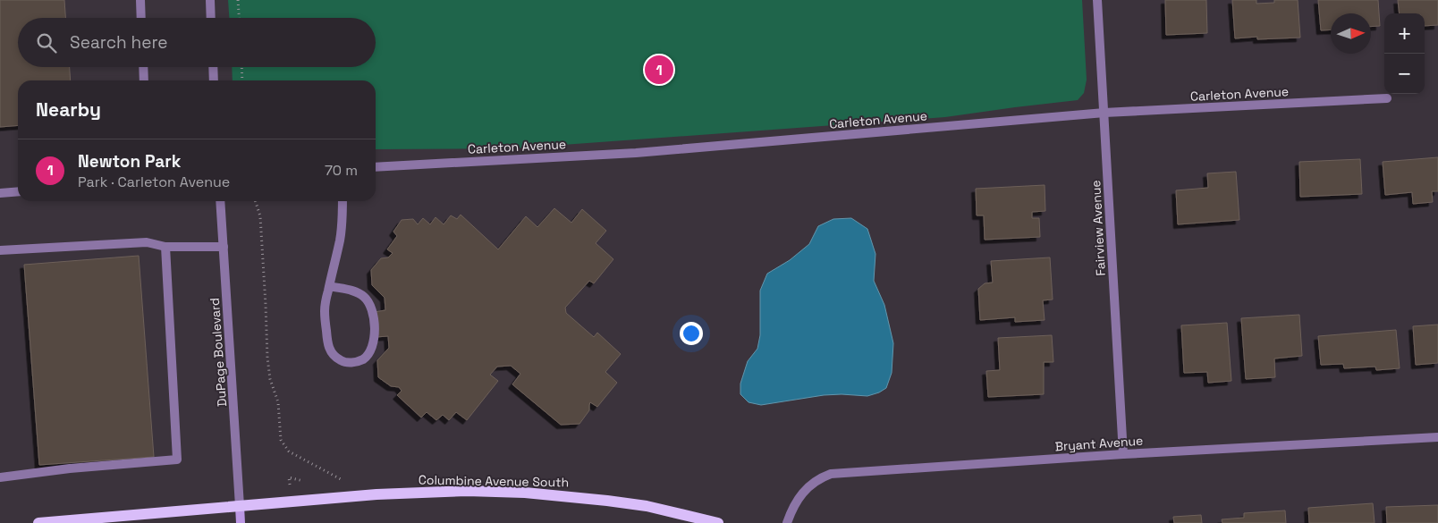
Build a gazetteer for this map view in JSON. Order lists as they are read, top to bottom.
{
  "streets": {
    "main road": ["Columbine Avenue South"],
    "street": [
      "Carleton Avenue",
      "Fairview Avenue",
      "DuPage Boulevard",
      "Bryant Avenue"
    ]
  },
  "crossings": [
    ["Carleton Avenue", "Fairview Avenue"],
    ["Fairview Avenue", "Bryant Avenue"],
    ["DuPage Boulevard", "Columbine Avenue South"]
  ],
  "north": "right",
  "page": {
    "map_buttons": ["+", "−"],
    "search": "Search here",
    "pins": "1",
    "heading": "Nearby",
    "list": [
      {
        "mark": "1",
        "name": "Newton Park",
        "note": "Park · Carleton Avenue",
        "value": "70 m"
      }
    ]
  }
}
